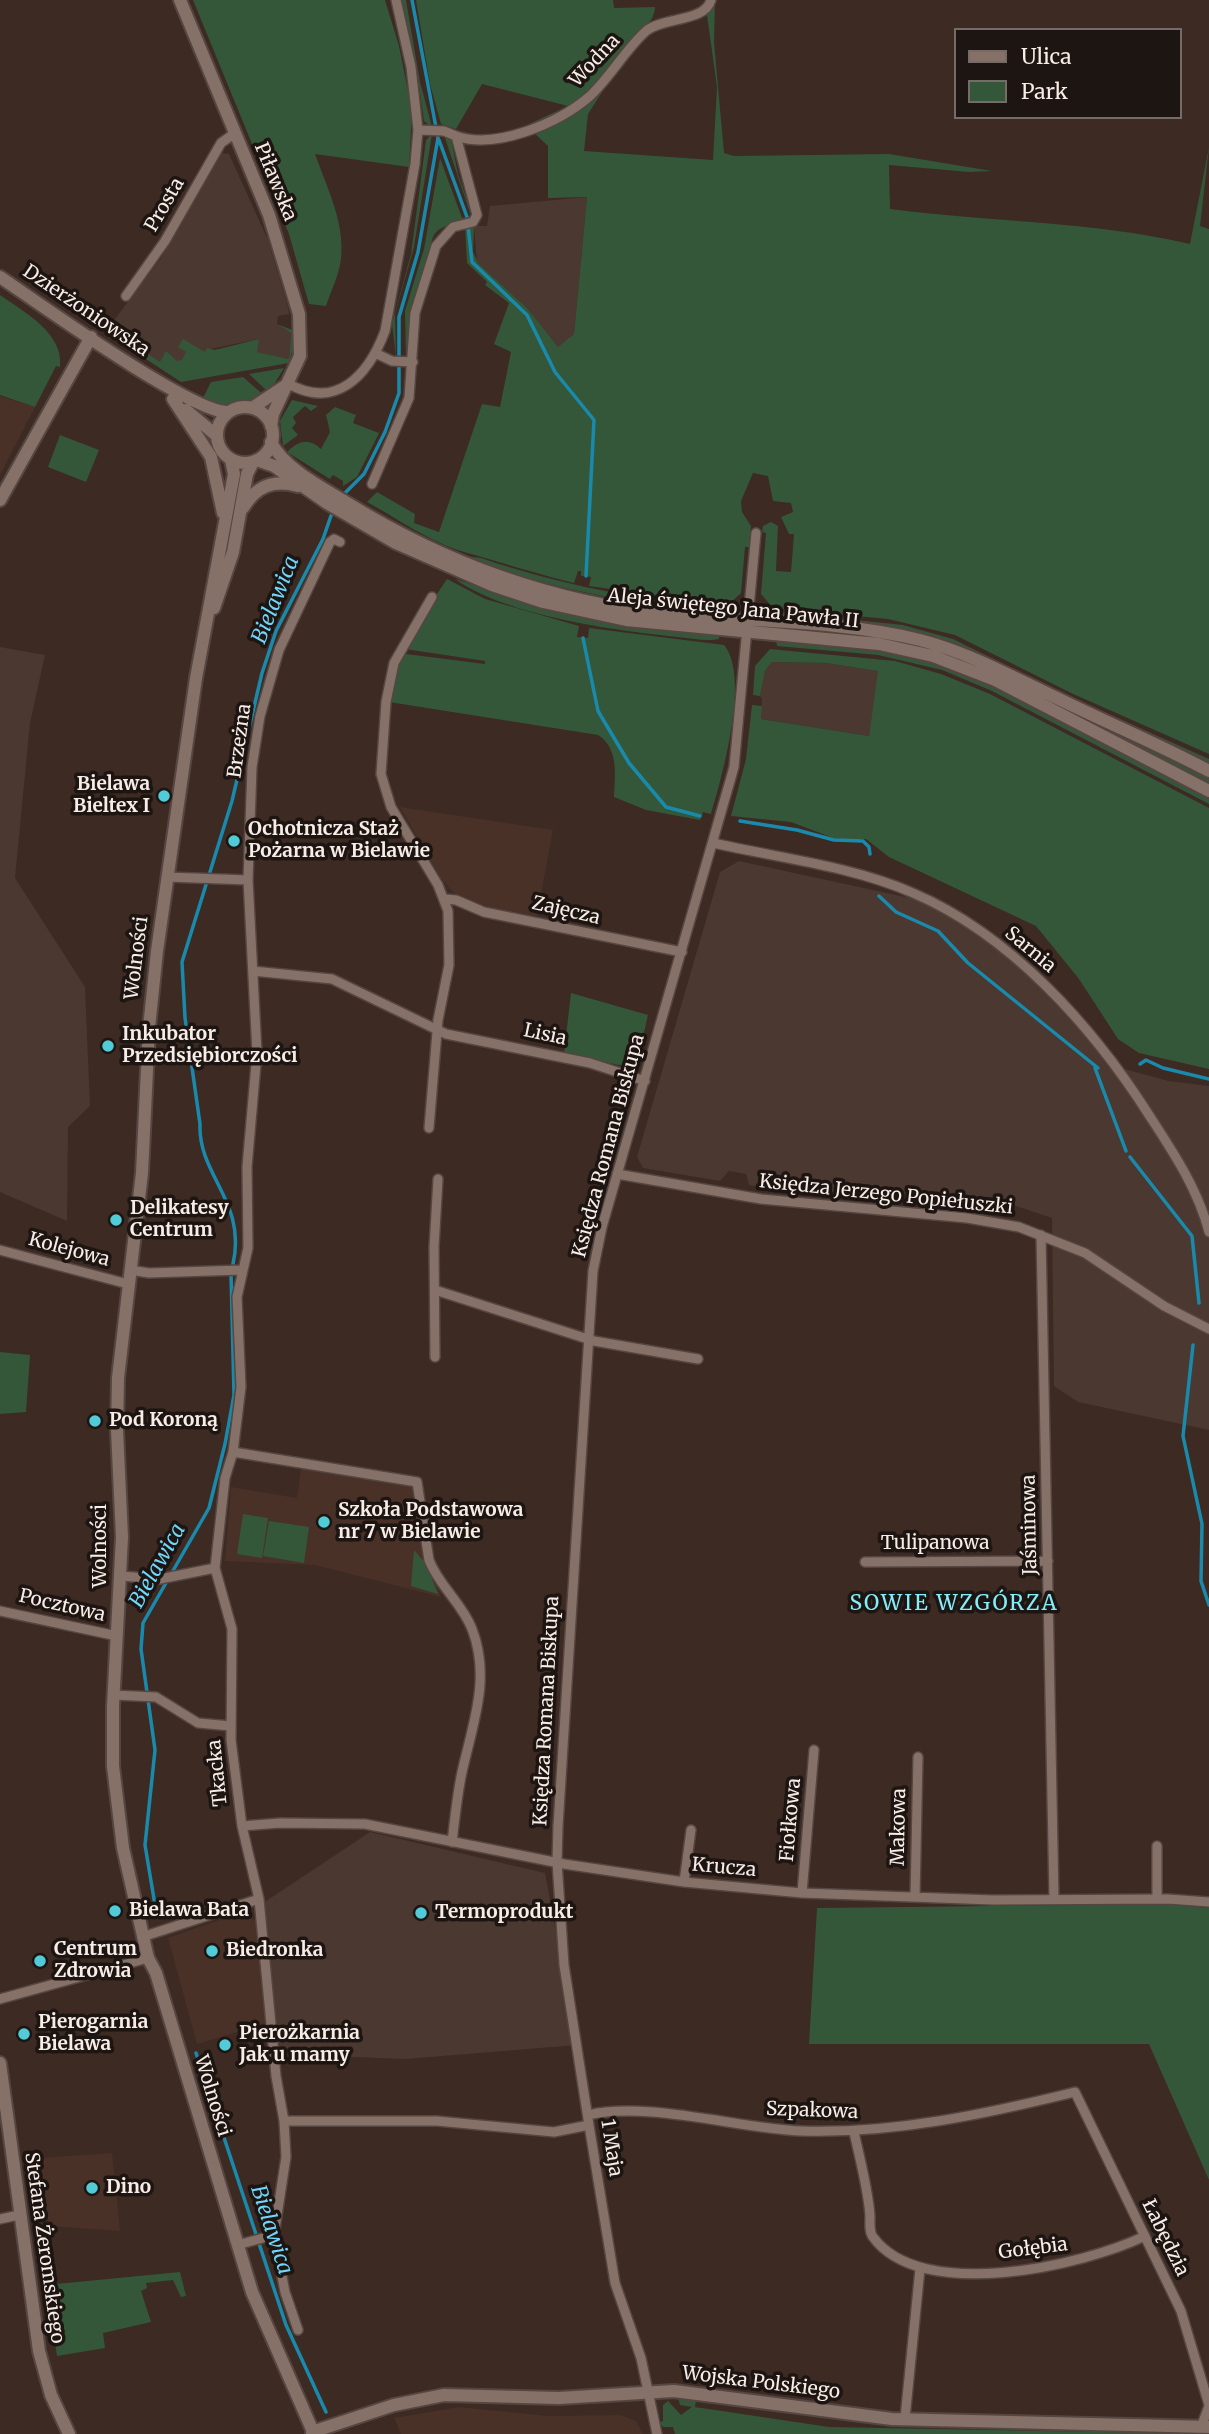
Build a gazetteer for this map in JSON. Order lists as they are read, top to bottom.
{
  "streets": {
    "street": [
      "Wodna",
      "Piławska",
      "Prosta",
      "Dzierżoniowska",
      "Aleja świętego Jana Pawła II",
      "Brzeżna",
      "Zajęcza",
      "Sarnia",
      "Wolności",
      "Lisia",
      "Księdza Romana Biskupa",
      "Księdza Jerzego Popiełuszki",
      "Kolejowa",
      "Jaśminowa",
      "Tulipanowa",
      "Pocztowa",
      "Tkacka",
      "Fiołkowa",
      "Makowa",
      "Krucza",
      "Szpakowa",
      "1 Maja",
      "Łabędzia",
      "Stefana Żeromskiego",
      "Gołębia",
      "Wojska Polskiego"
    ]
  },
  "crossings": [
    ["Piławska", "Prosta"],
    ["Piławska", "Dzierżoniowska"],
    ["Piławska", "Aleja świętego Jana Pawła II"],
    ["Piławska", "Wolności"],
    ["Dzierżoniowska", "Aleja świętego Jana Pawła II"],
    ["Dzierżoniowska", "Wolności"],
    ["Aleja świętego Jana Pawła II", "Wolności"],
    ["Aleja świętego Jana Pawła II", "Księdza Romana Biskupa"],
    ["Brzeżna", "Kolejowa"],
    ["Brzeżna", "Tkacka"],
    ["Zajęcza", "Księdza Romana Biskupa"],
    ["Sarnia", "Księdza Romana Biskupa"],
    ["Wolności", "Kolejowa"],
    ["Wolności", "Pocztowa"],
    ["Wolności", "Wojska Polskiego"],
    ["Lisia", "Księdza Romana Biskupa"],
    ["Księdza Romana Biskupa", "Księdza Jerzego Popiełuszki"],
    ["Księdza Romana Biskupa", "Krucza"],
    ["Księdza Romana Biskupa", "1 Maja"],
    ["Księdza Jerzego Popiełuszki", "Jaśminowa"],
    ["Kolejowa", "Tkacka"],
    ["Jaśminowa", "Tulipanowa"],
    ["Jaśminowa", "Krucza"],
    ["Tkacka", "Krucza"],
    ["Tkacka", "Szpakowa"],
    ["Fiołkowa", "Krucza"],
    ["Makowa", "Krucza"],
    ["Krucza", "1 Maja"],
    ["Szpakowa", "1 Maja"],
    ["Szpakowa", "Łabędzia"],
    ["1 Maja", "Wojska Polskiego"],
    ["Łabędzia", "Gołębia"],
    ["Łabędzia", "Wojska Polskiego"]
  ],
  "districts": ["SOWIE WZGÓRZA"],
  "water": ["Bielawica"],
  "places": [
    "Bielawa Bieltex I",
    "Ochotnicza Staż Pożarna w Bielawie",
    "Inkubator Przedsiębiorczości",
    "Delikatesy Centrum",
    "Pod Koroną",
    "Szkoła Podstawowa nr 7 w Bielawie",
    "Bielawa Bata",
    "Termoprodukt",
    "Biedronka",
    "Centrum Zdrowia",
    "Pierogarnia Bielawa",
    "Pierożkarnia Jak u mamy",
    "Dino"
  ],
  "legend": ["Ulica", "Park"]
}
